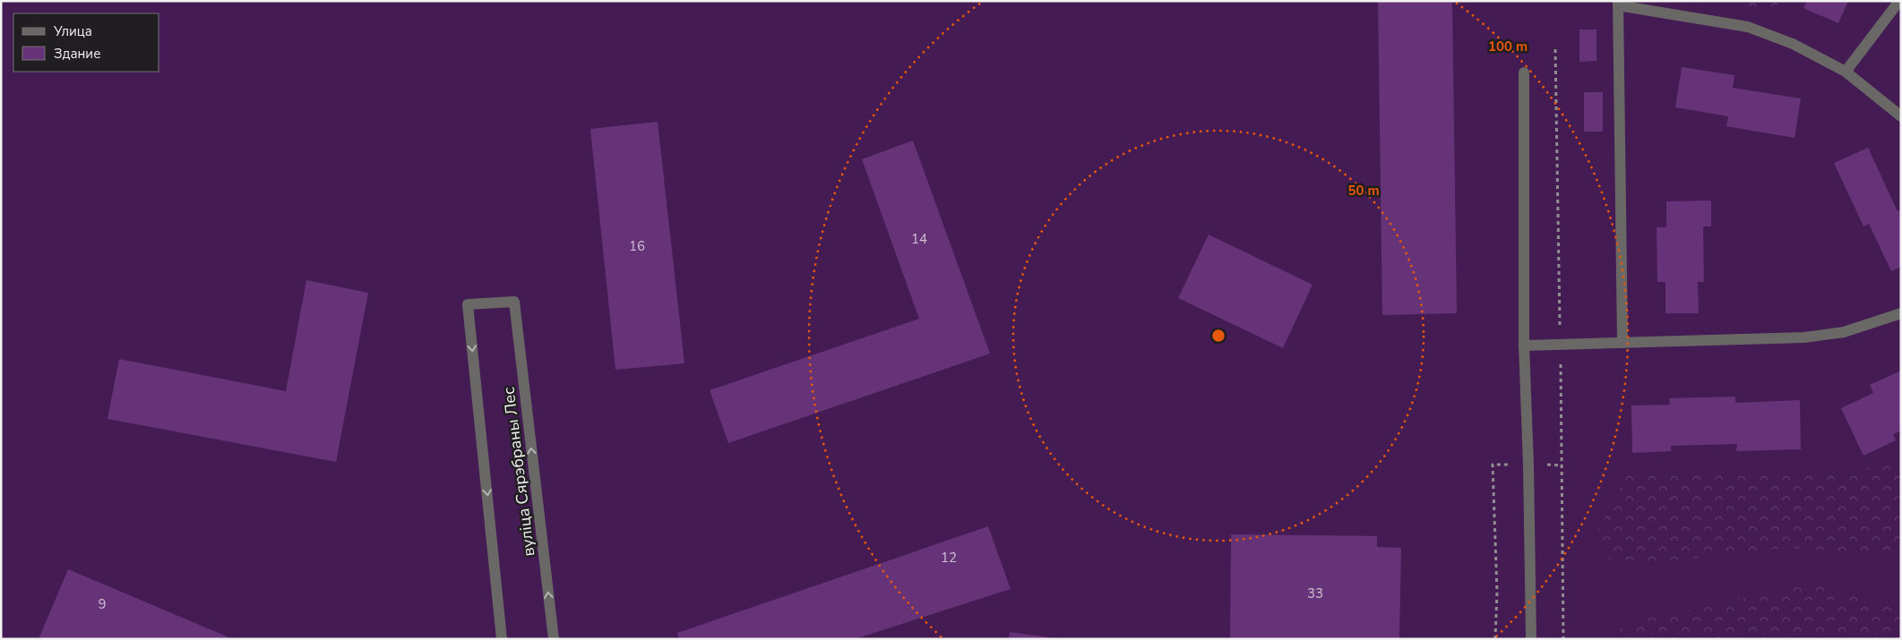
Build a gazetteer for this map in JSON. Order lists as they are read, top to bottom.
{
  "streets": {
    "street": ["вуліца Сярэбраны Лес"]
  },
  "house_numbers": [
    "14",
    "16",
    "12",
    "33",
    "9"
  ],
  "legend": ["Улица", "Здание"],
  "rings": ["100 m", "50 m"]
}
